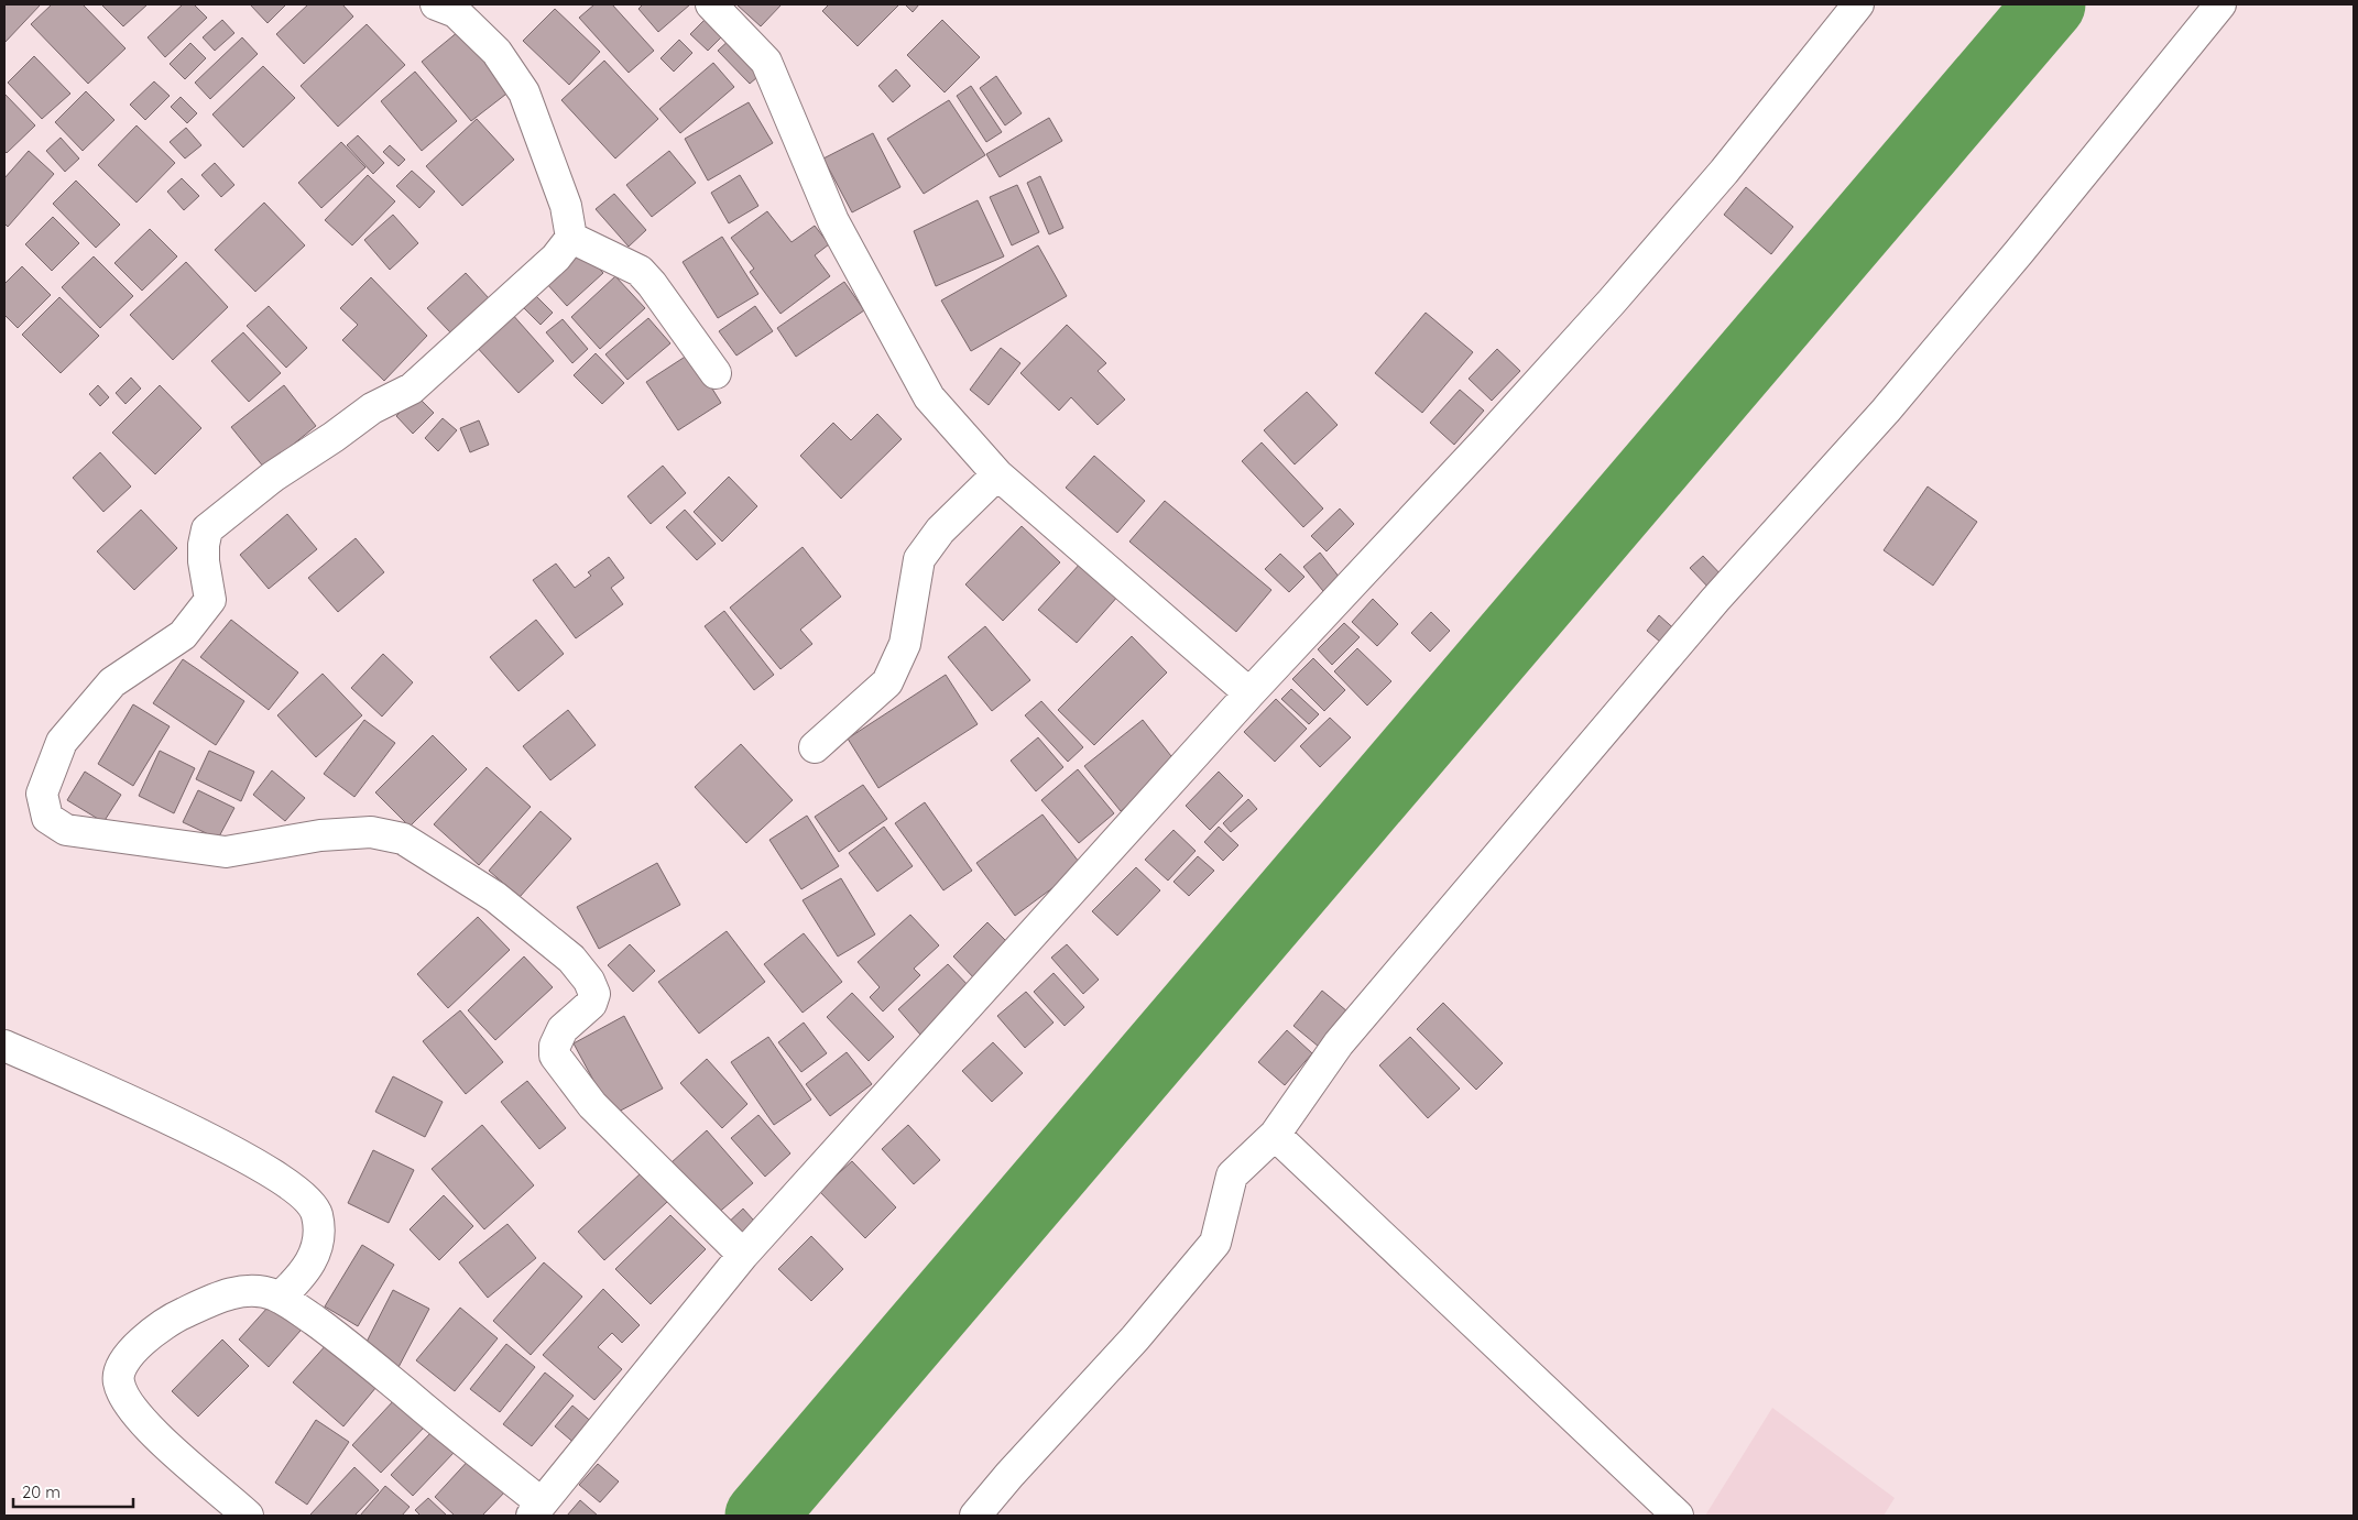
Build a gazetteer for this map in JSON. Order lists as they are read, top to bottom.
{
  "scale_bar": "20 m"
}
